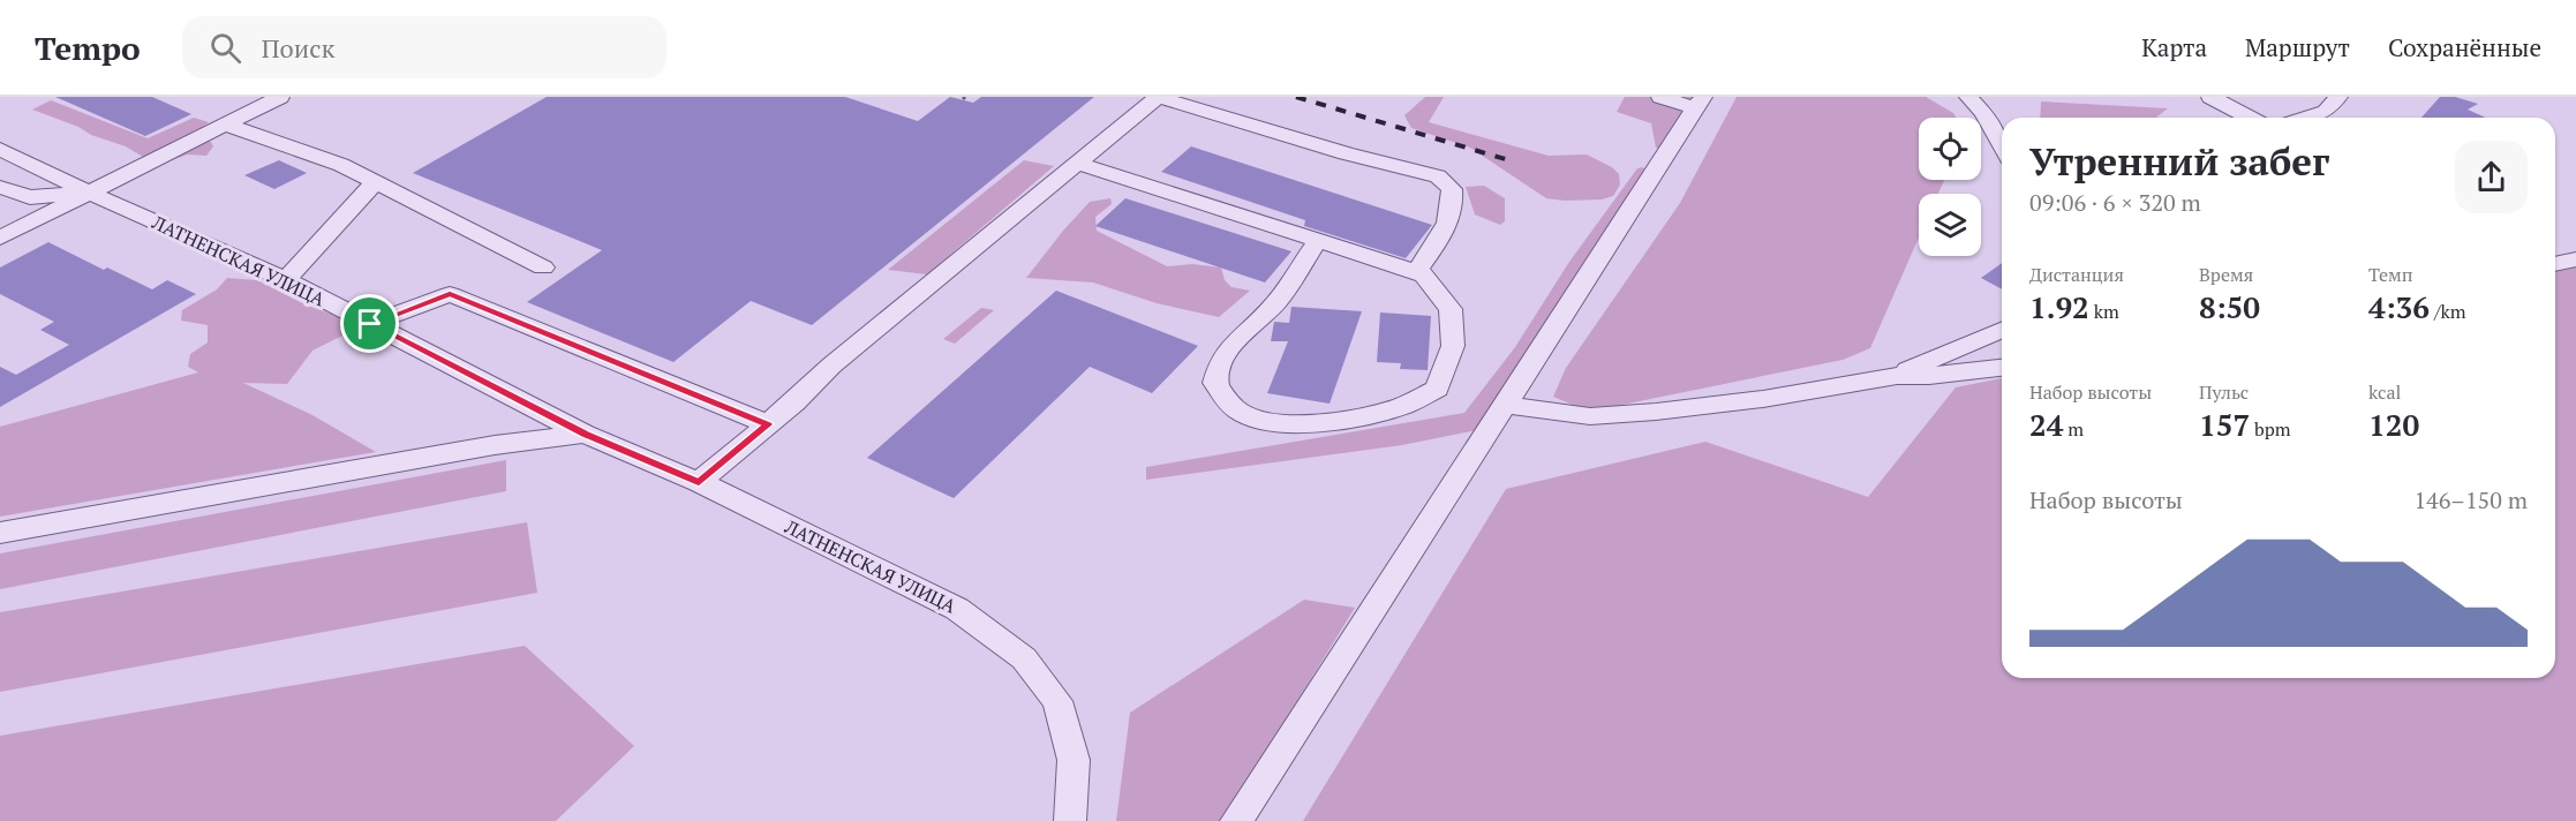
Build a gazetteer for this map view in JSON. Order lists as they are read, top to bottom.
{
  "streets": {
    "street": ["ЛАТНЕНСКАЯ УЛИЦА"]
  },
  "page": {
    "header": "Tempo",
    "search": "Поиск",
    "nav": ["Карта", "Маршрут", "Сохранённые"],
    "heading": ["Утренний забег", "09:06 · 6 × 320 m"],
    "stats": [
      ["Дистанция", "1.92 km"],
      ["Время", "8:50"],
      ["Темп", "4:36 /km"],
      ["Набор высоты", "24 m"],
      ["Пульс", "157 bpm"],
      ["kcal", "120"]
    ],
    "chart": ["Набор высоты", "146–150 m"]
  }
}
